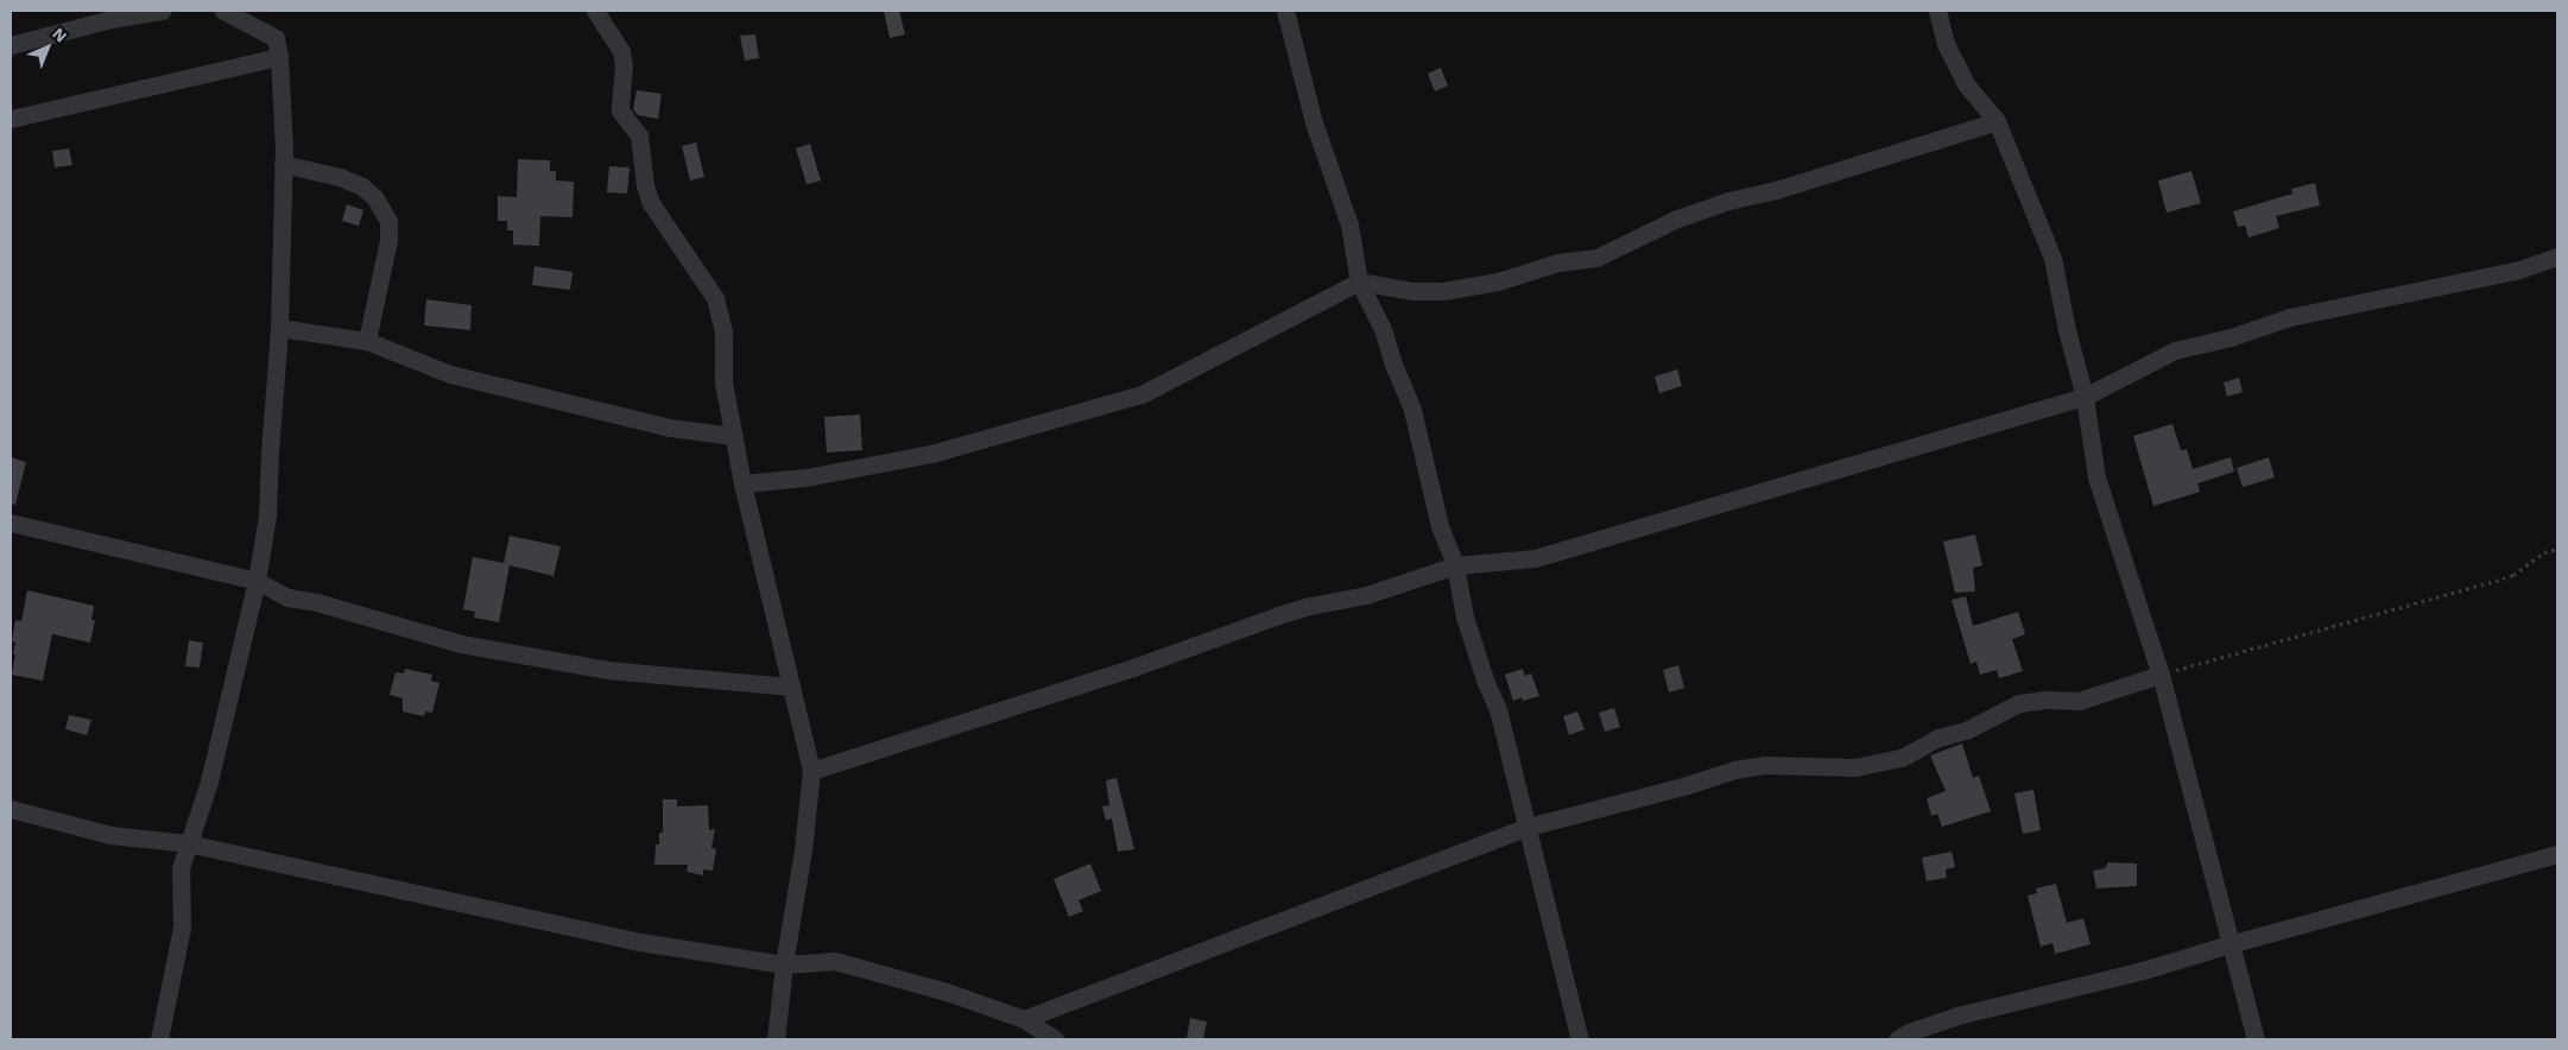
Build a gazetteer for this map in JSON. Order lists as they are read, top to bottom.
{
  "north": "top right"
}
